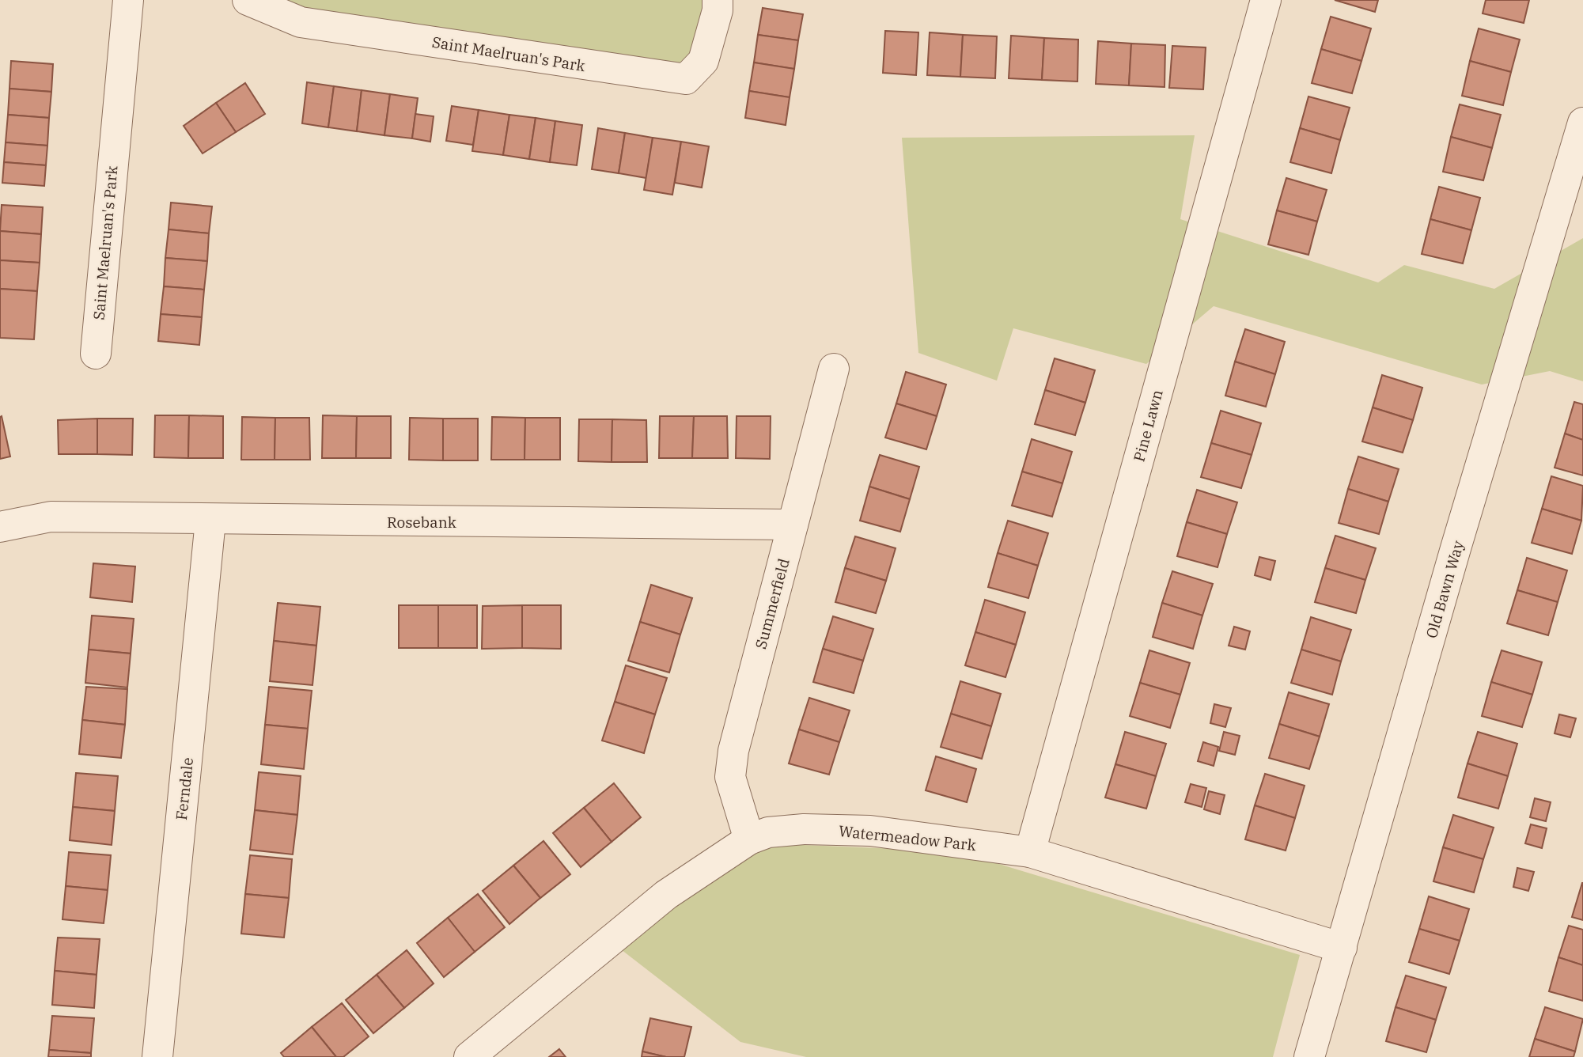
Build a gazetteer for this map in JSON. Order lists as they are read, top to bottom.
{
  "streets": {
    "street": [
      "Saint Maelruan's Park",
      "Pine Lawn",
      "Rosebank",
      "Old Bawn Way",
      "Summerfield",
      "Ferndale",
      "Watermeadow Park"
    ]
  },
  "crossings": [
    ["Pine Lawn", "Watermeadow Park"],
    ["Rosebank", "Summerfield"],
    ["Rosebank", "Ferndale"],
    ["Old Bawn Way", "Watermeadow Park"],
    ["Summerfield", "Watermeadow Park"]
  ]
}
